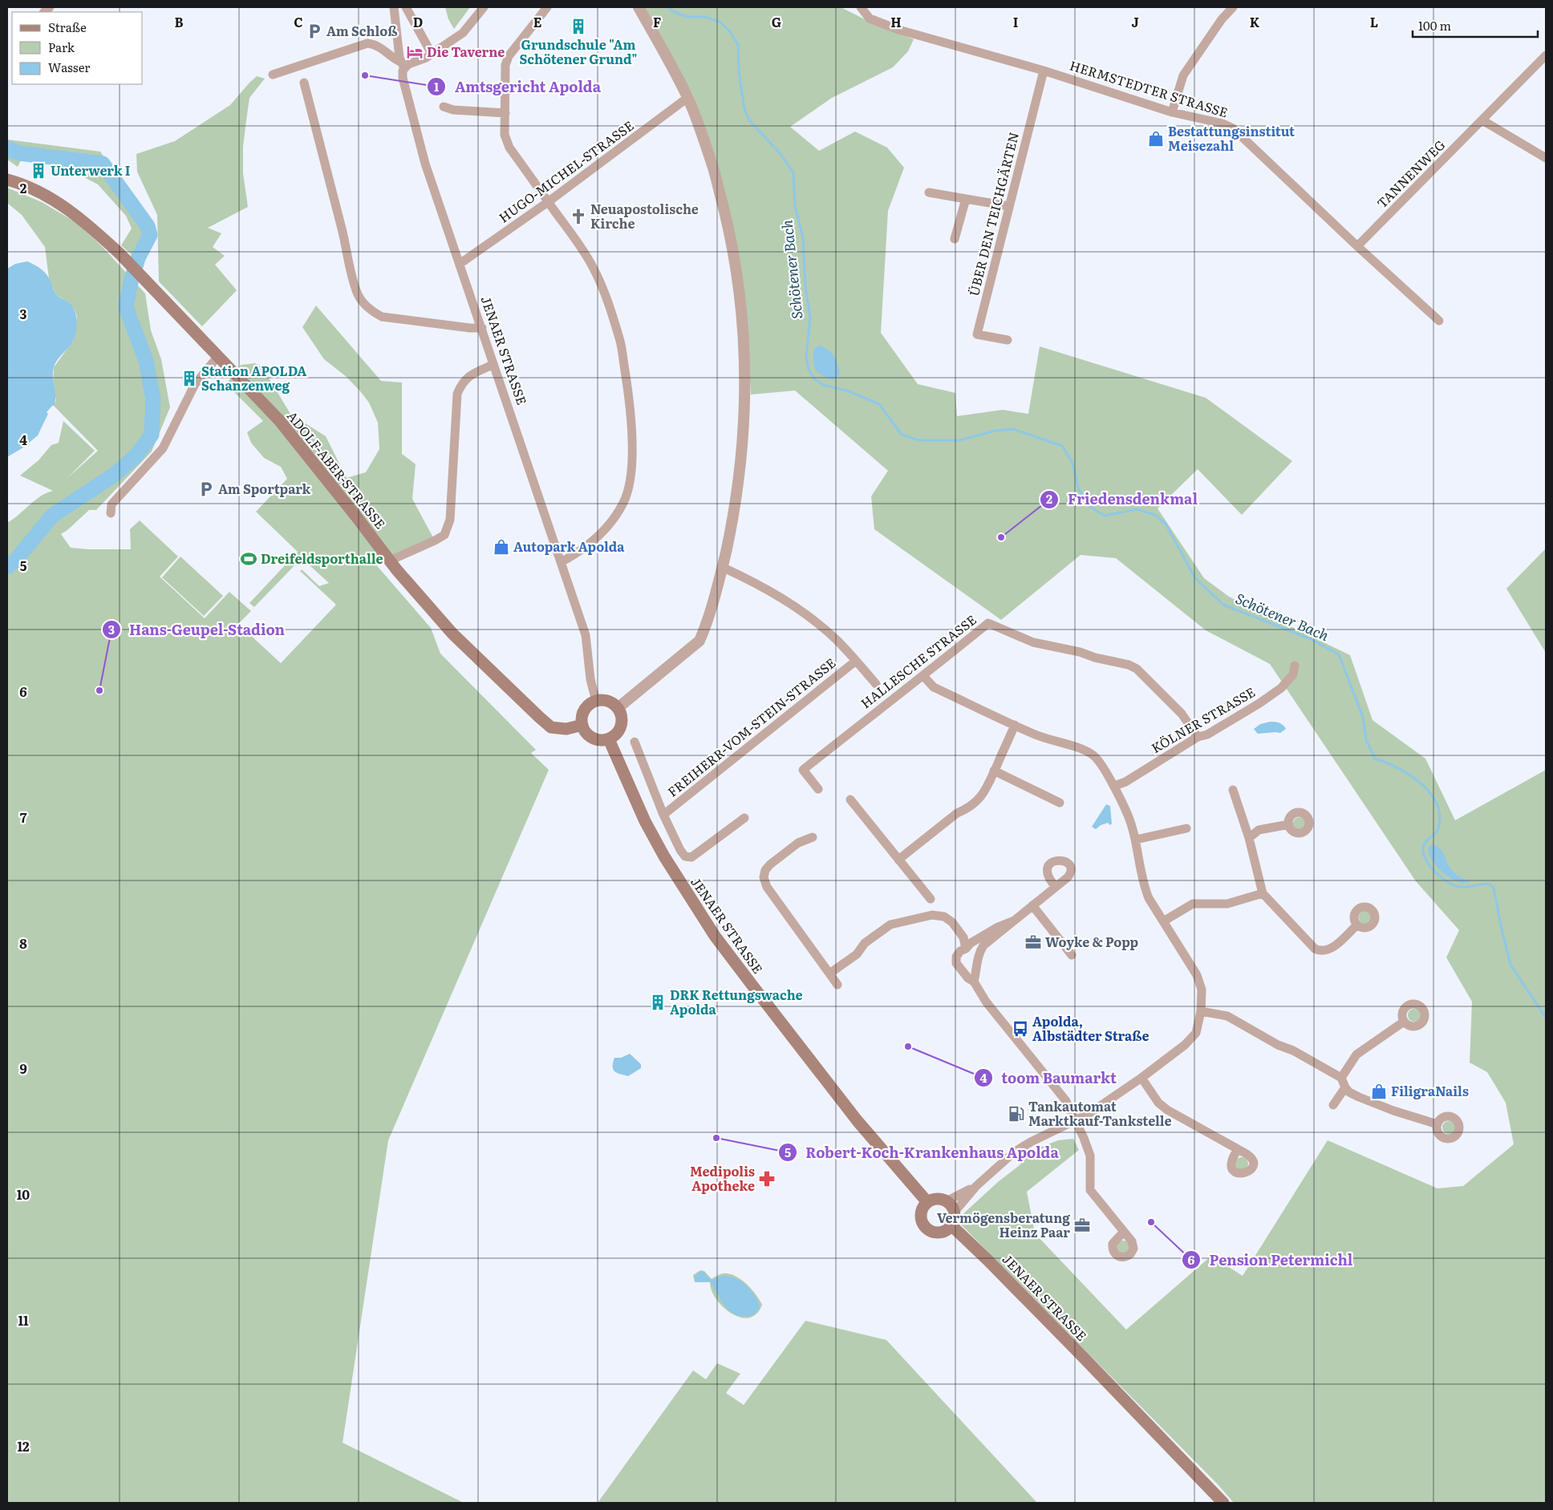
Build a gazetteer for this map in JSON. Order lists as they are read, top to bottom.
{
  "streets": {
    "main road": ["JENAER STRASSE", "ADOLF-ABER-STRASSE"],
    "street": [
      "HERMSTEDTER STRASSE",
      "HUGO-MICHEL-STRASSE",
      "TANNENWEG",
      "ÜBER DEN TEICHGÄRTEN",
      "HALLESCHE STRASSE",
      "KÖLNER STRASSE",
      "FREIHERR-VOM-STEIN-STRASSE"
    ]
  },
  "crossings": [
    ["HERMSTEDTER STRASSE", "TANNENWEG"],
    ["HERMSTEDTER STRASSE", "ÜBER DEN TEICHGÄRTEN"],
    ["HUGO-MICHEL-STRASSE", "JENAER STRASSE"],
    ["JENAER STRASSE", "ADOLF-ABER-STRASSE"],
    ["HALLESCHE STRASSE", "KÖLNER STRASSE"]
  ],
  "water": ["Schötener Bach"],
  "places": {
    "building": [
      "Grundschule \"Am Schötener Grund\"",
      "Unterwerk I",
      "Station APOLDA Schanzenweg",
      "DRK Rettungswache Apolda"
    ],
    "parking": ["Am Schloß", "Am Sportpark"],
    "hotel": ["Die Taverne"],
    "other": [
      "Amtsgericht Apolda",
      "Friedensdenkmal",
      "Hans-Geupel-Stadion",
      "toom Baumarkt",
      "Robert-Koch-Krankenhaus Apolda",
      "Pension Petermichl"
    ],
    "shop": ["Bestattungsinstitut Meisezahl", "Autopark Apolda", "FiligraNails"],
    "church": ["Neuapostolische Kirche"],
    "sports": ["Dreifeldsporthalle"],
    "office": ["Woyke & Popp", "Vermögensberatung Heinz Paar"],
    "bus stop": ["Apolda, Albstädter Straße"],
    "fuel station": ["Tankautomat Marktkauf-Tankstelle"],
    "pharmacy": ["Medipolis Apotheke"]
  },
  "legend": ["Straße", "Park", "Wasser"],
  "scale_bar": "100 m",
  "grid": {
    "columns": [
      "B",
      "C",
      "D",
      "E",
      "F",
      "G",
      "H",
      "I",
      "J",
      "K",
      "L"
    ],
    "rows": [
      "2",
      "3",
      "4",
      "5",
      "6",
      "7",
      "8",
      "9",
      "10",
      "11",
      "12"
    ]
  }
}
